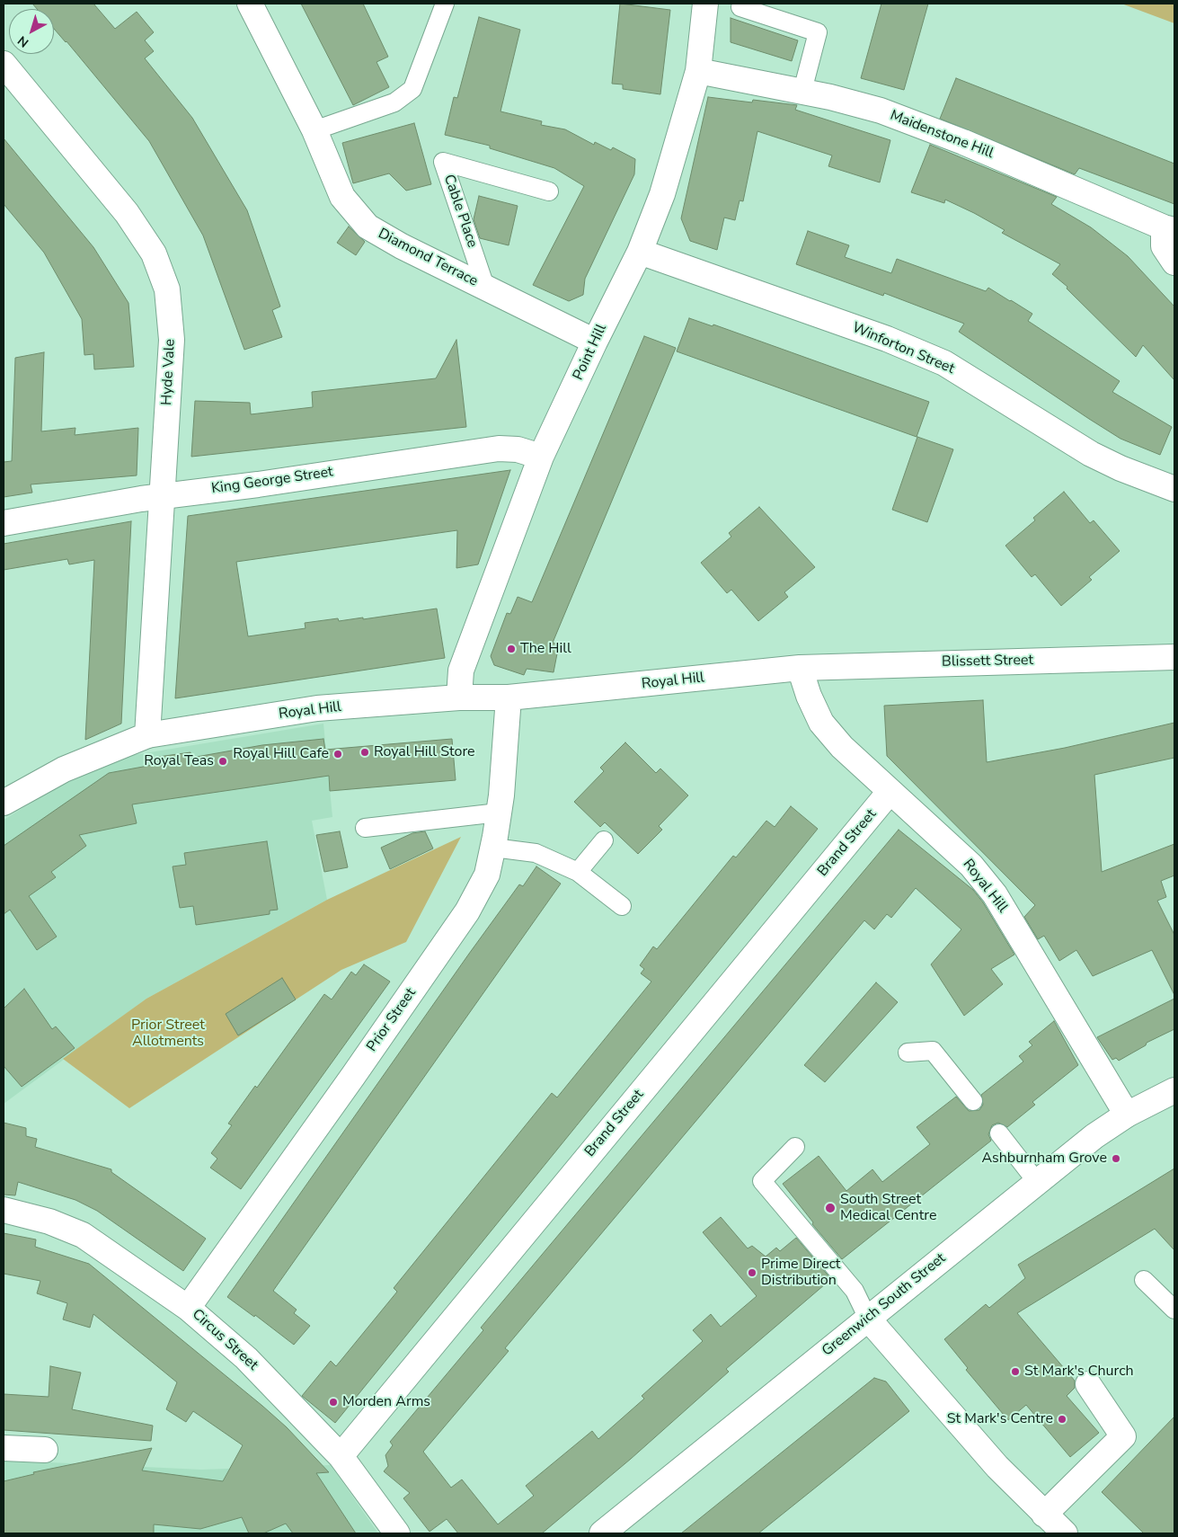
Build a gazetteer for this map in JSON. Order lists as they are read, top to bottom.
{
  "streets": {
    "street": [
      "Maidenstone Hill",
      "Diamond Terrace",
      "Winforton Street",
      "Point Hill",
      "Hyde Vale",
      "King George Street",
      "Blissett Street",
      "Royal Hill",
      "Brand Street",
      "Prior Street",
      "Greenwich South Street",
      "Circus Street"
    ],
    "lane": ["Cable Place"]
  },
  "crossings": [
    ["Maidenstone Hill", "Point Hill"],
    ["Cable Place", "Diamond Terrace"],
    ["Diamond Terrace", "Point Hill"],
    ["Winforton Street", "Point Hill"],
    ["Point Hill", "King George Street"],
    ["Point Hill", "Royal Hill"],
    ["Hyde Vale", "King George Street"],
    ["Hyde Vale", "Royal Hill"],
    ["Blissett Street", "Royal Hill"],
    ["Royal Hill", "Brand Street"],
    ["Royal Hill", "Prior Street"],
    ["Royal Hill", "Greenwich South Street"],
    ["Brand Street", "Circus Street"],
    ["Prior Street", "Circus Street"]
  ],
  "parks": ["Prior Street Allotments"],
  "places": [
    "The Hill",
    "Royal Hill Store",
    "Royal Hill Cafe",
    "Royal Teas",
    "Ashburnham Grove",
    "South Street Medical Centre",
    "Prime Direct Distribution",
    "St Mark's Church",
    "Morden Arms",
    "St Mark's Centre"
  ],
  "north": "bottom left"
}
